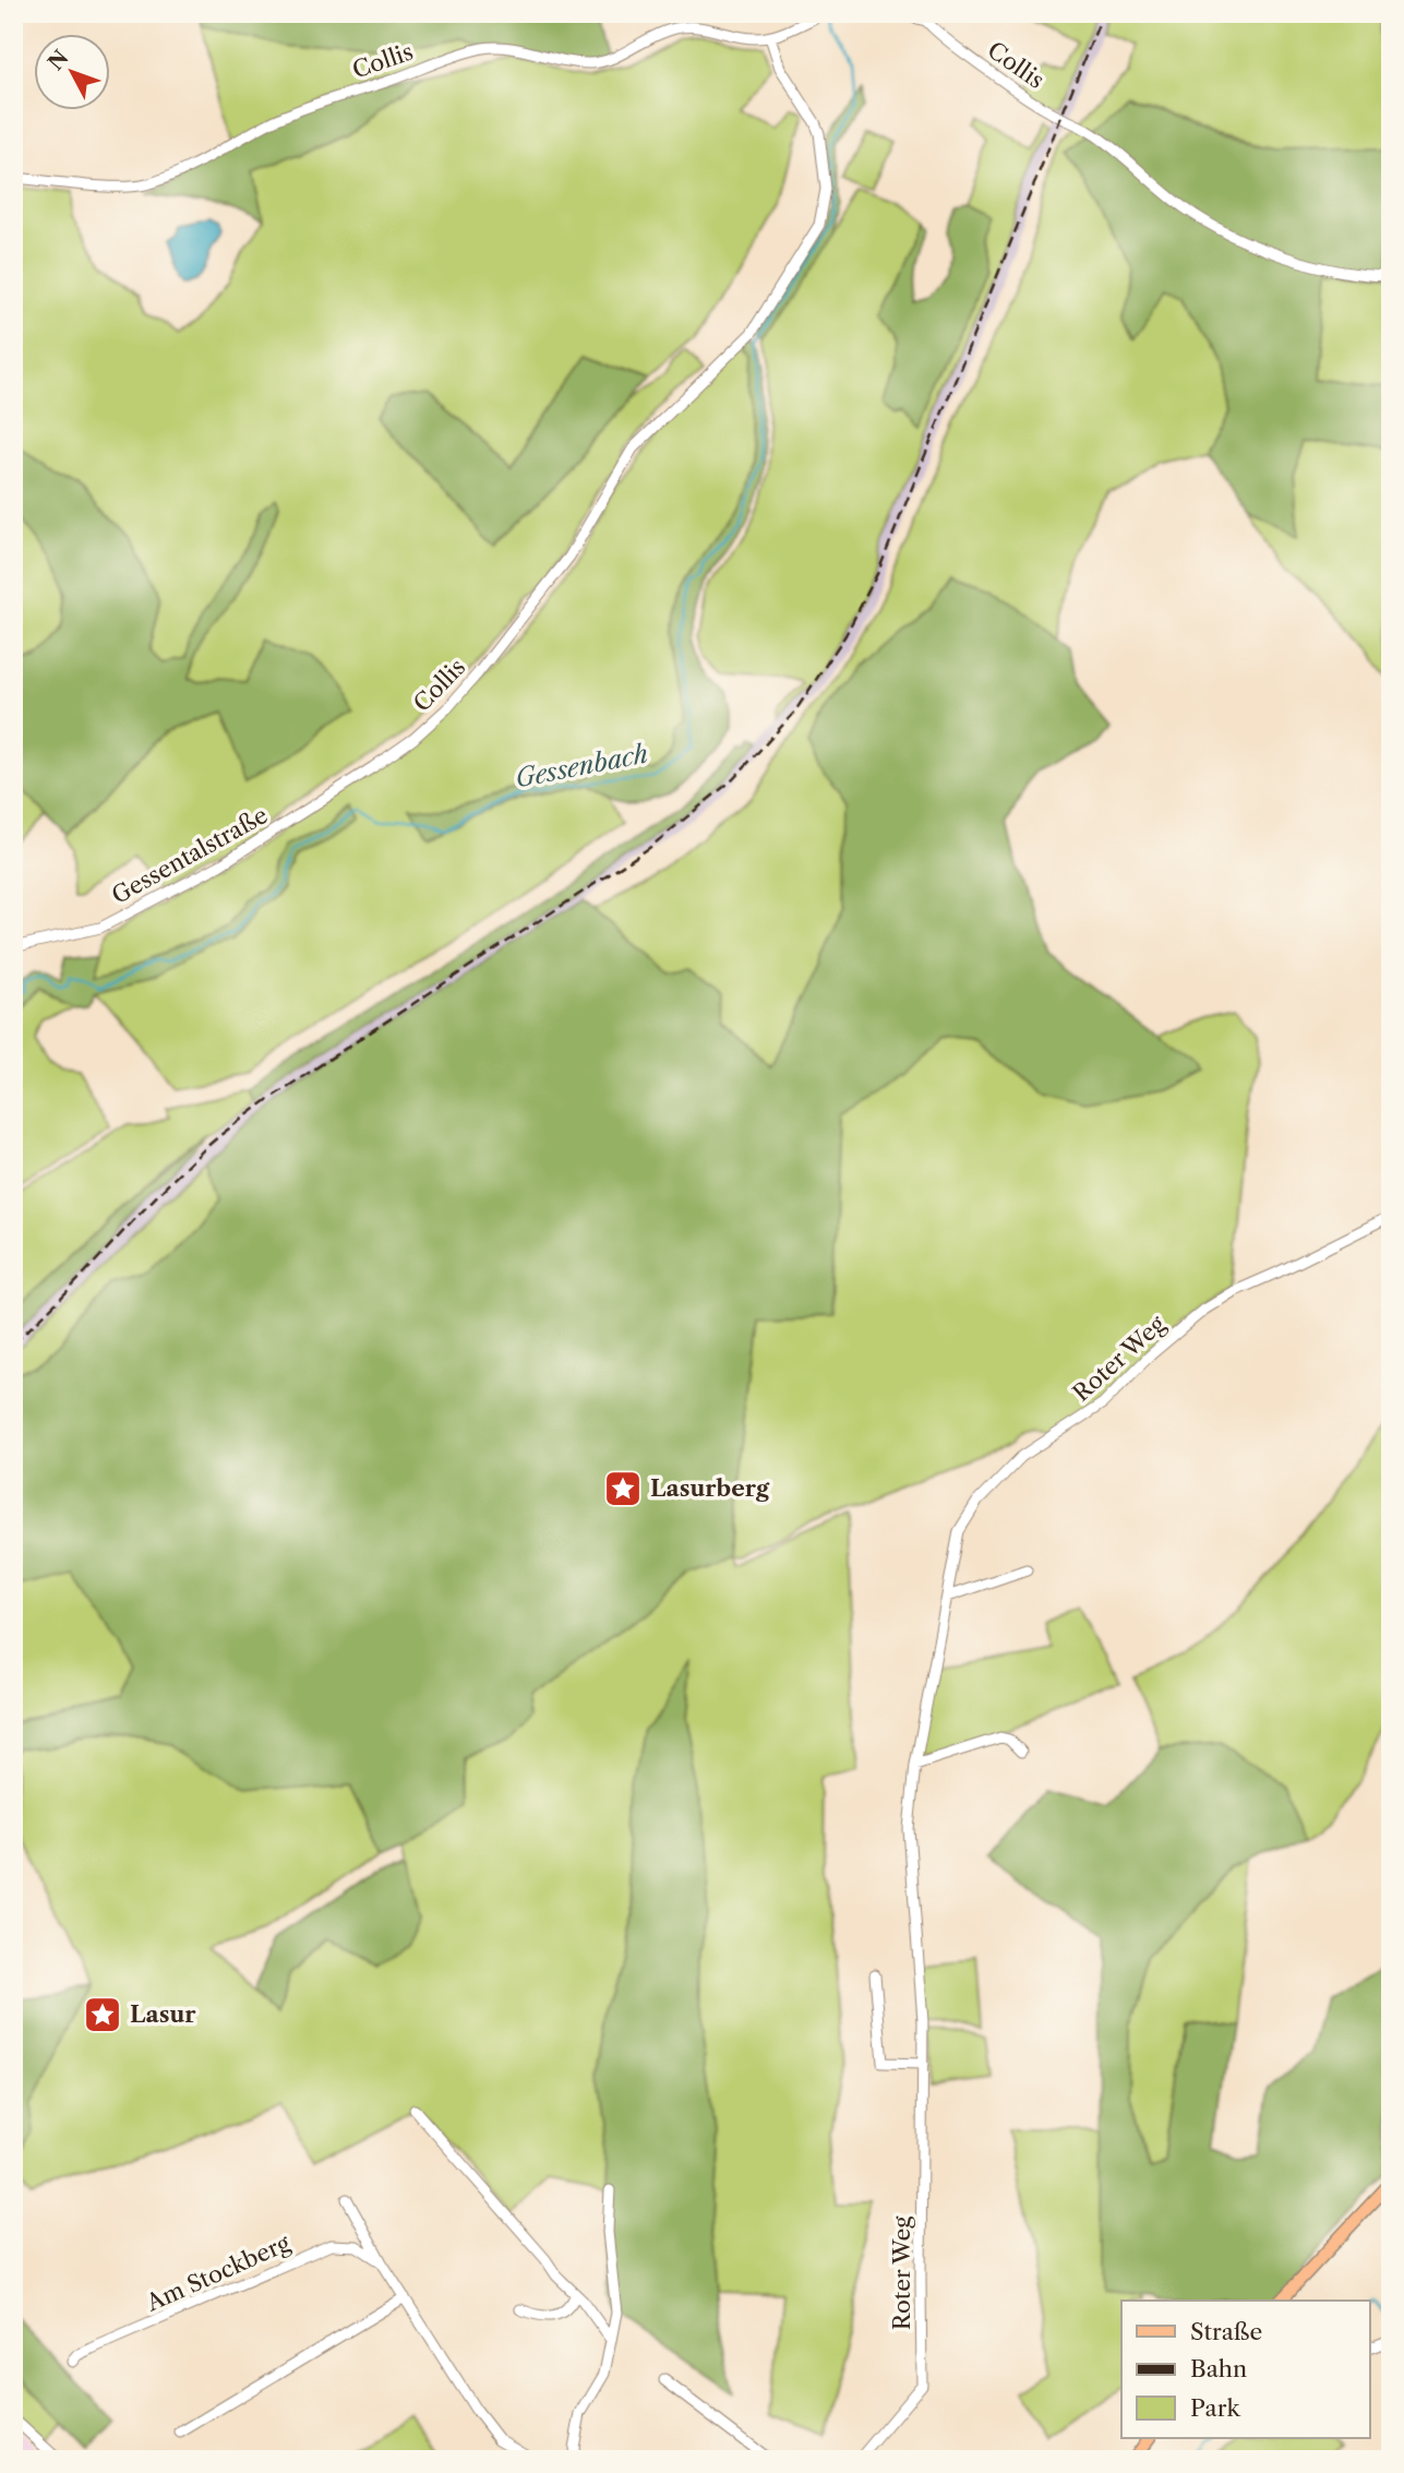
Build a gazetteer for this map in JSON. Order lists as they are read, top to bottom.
{
  "streets": {
    "street": [
      "Collis",
      "Gessentalstraße",
      "Roter Weg",
      "Am Stockberg"
    ]
  },
  "crossings": [
    ["Collis", "Gessentalstraße"]
  ],
  "water": ["Gessenbach"],
  "places": {
    "place": ["Lasurberg", "Lasur"]
  },
  "legend": ["Straße", "Bahn", "Park"],
  "north": "top left"
}
